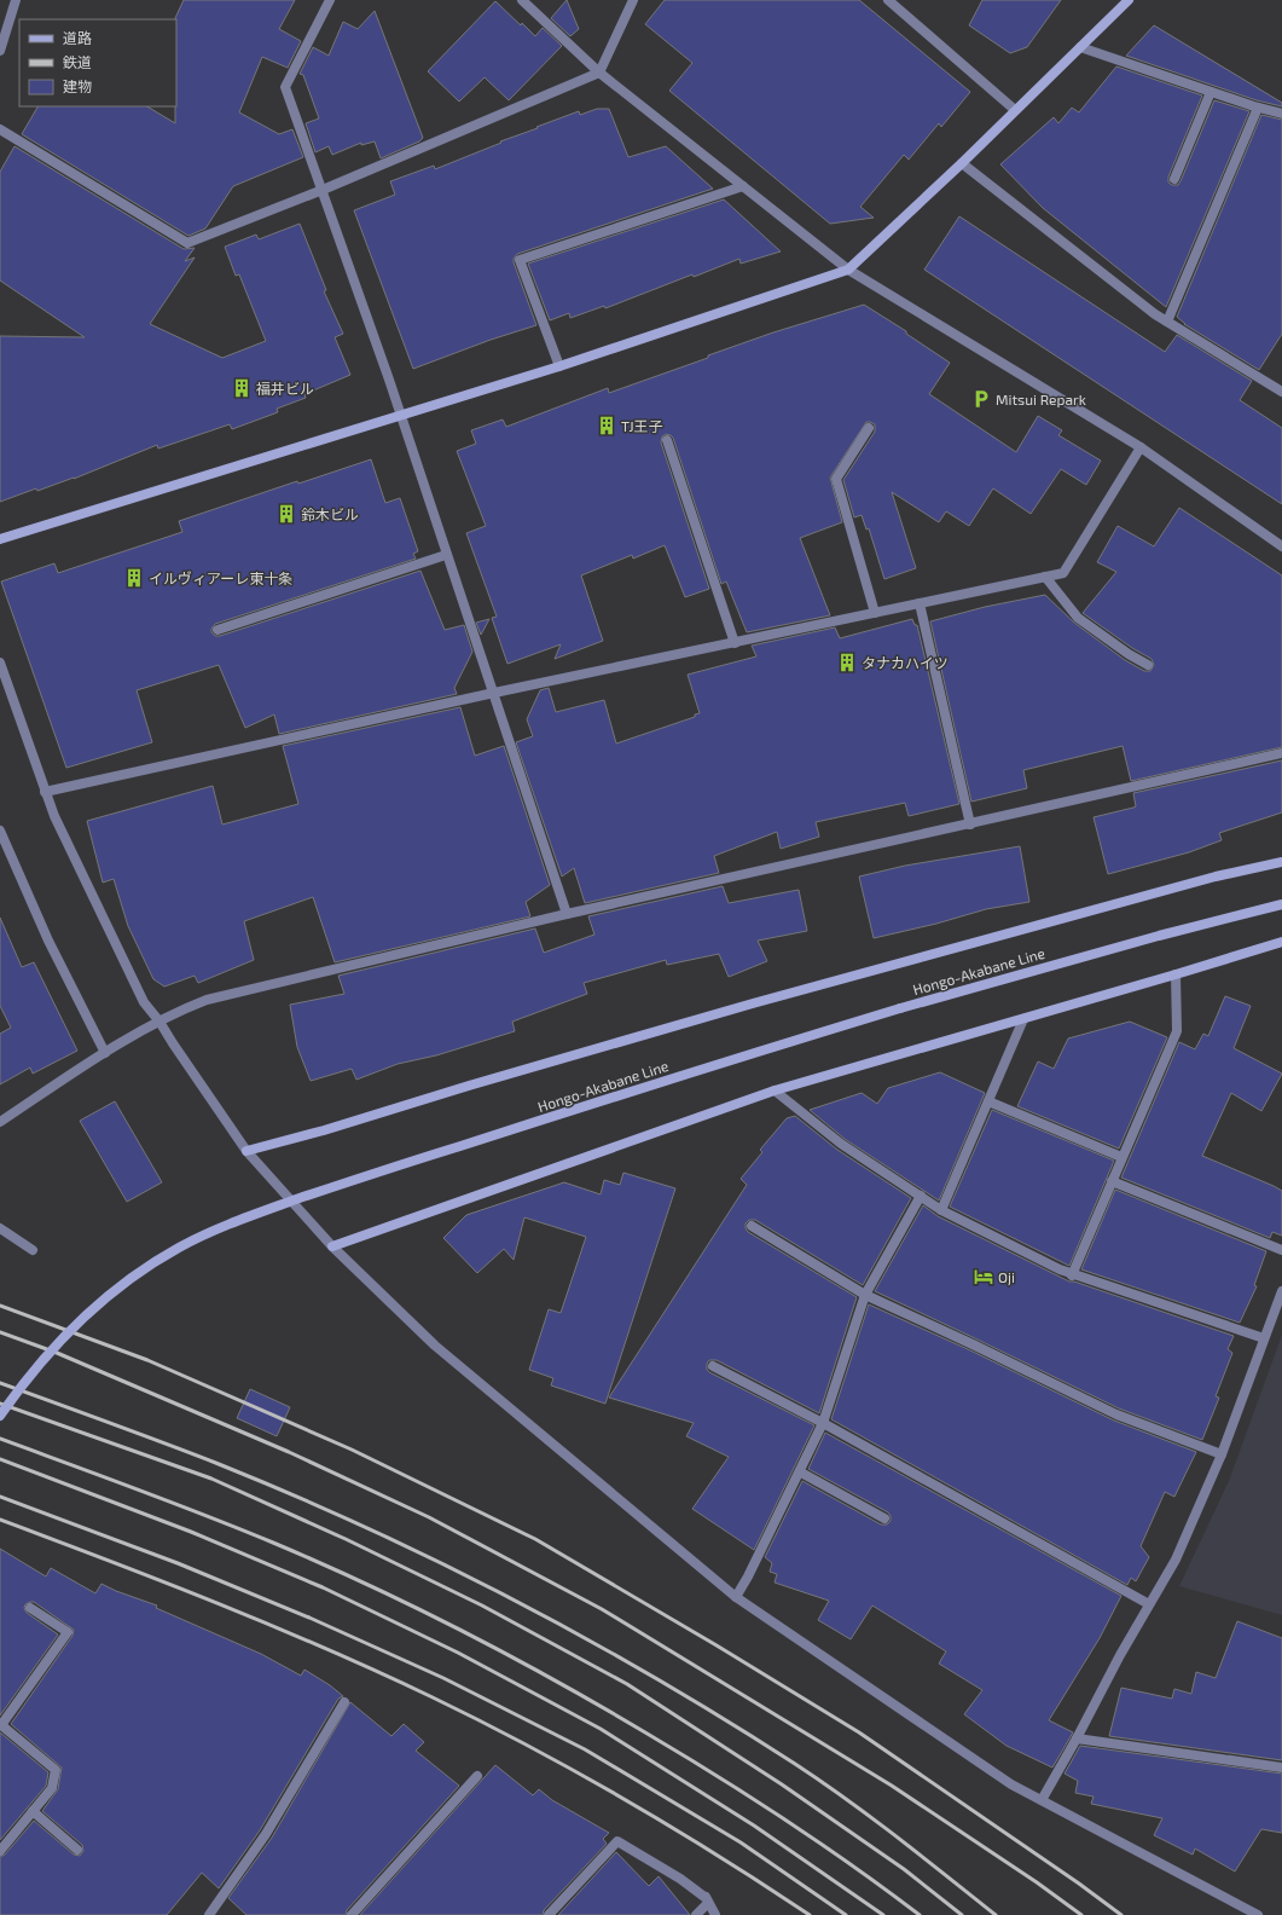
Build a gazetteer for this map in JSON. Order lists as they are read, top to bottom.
{
  "streets": {
    "main road": ["Hongo-Akabane Line"]
  },
  "places": {
    "building": [
      "福井ビル",
      "TJ王子",
      "鈴木ビル",
      "イルヴィアーレ東十条",
      "タナカハイツ"
    ],
    "parking": ["Mitsui Repark"],
    "hotel": ["Oji"]
  },
  "legend": ["道路", "鉄道", "建物"]
}
